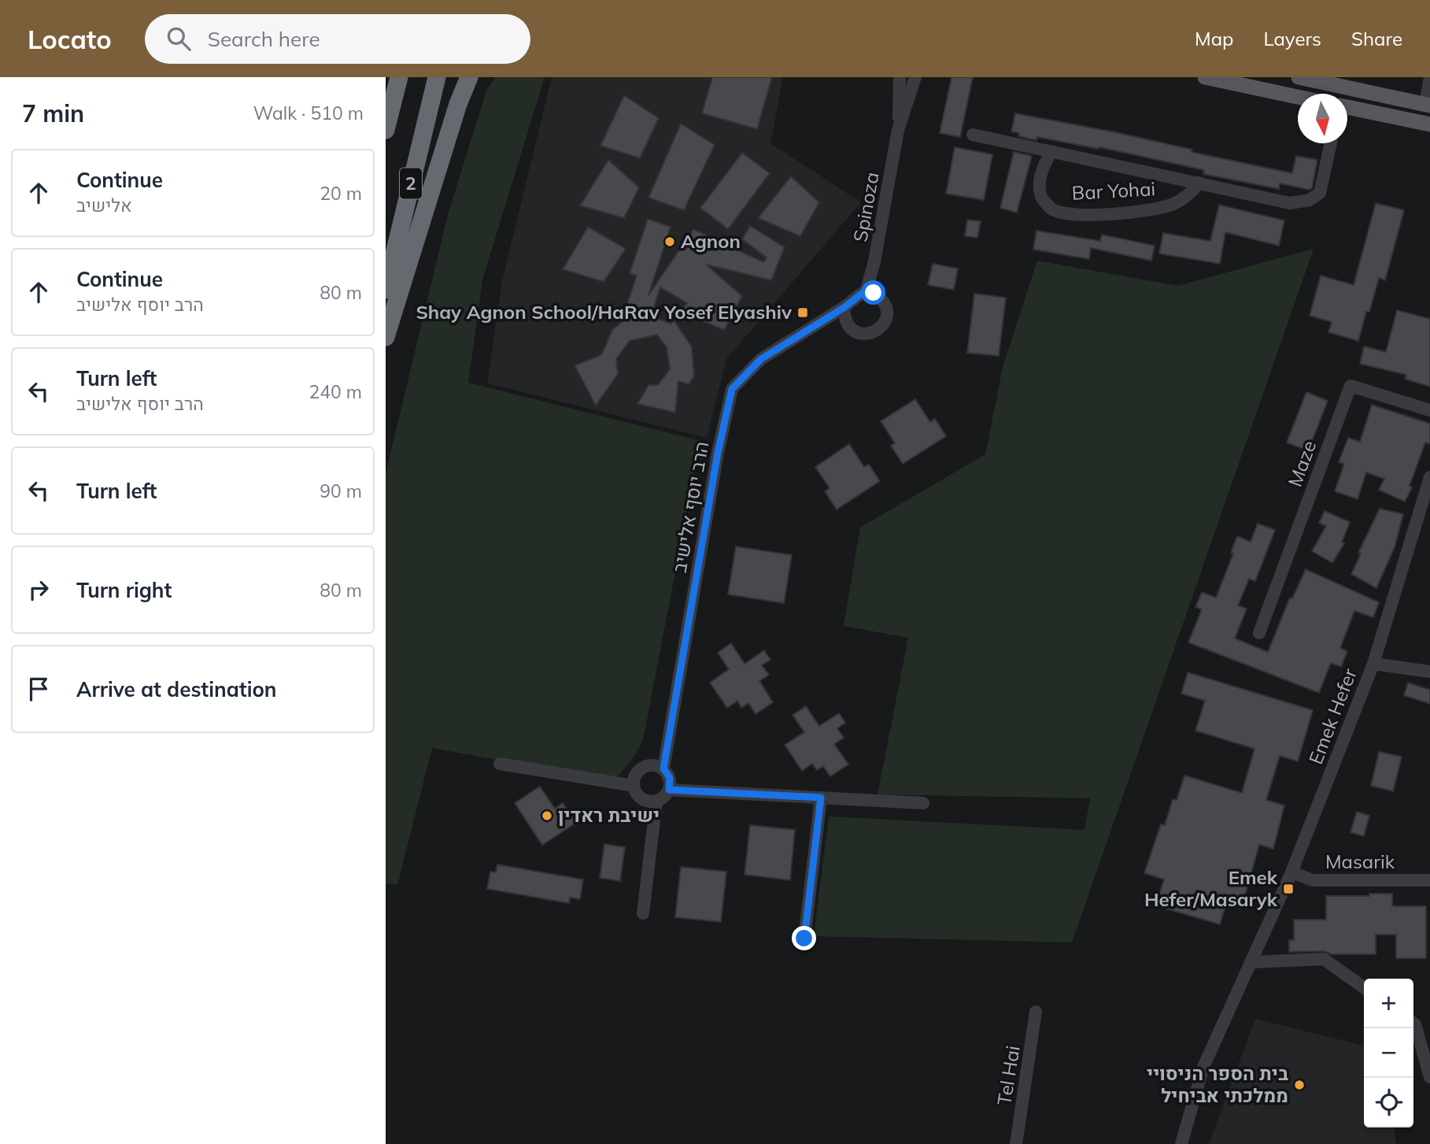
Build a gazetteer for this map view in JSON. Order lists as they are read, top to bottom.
{
  "streets": {
    "highway": ["2"],
    "street": [
      "Bar Yohai",
      "Spinoza",
      "Maze",
      "הרב יוסף אלישיב",
      "Emek Hefer",
      "Masarik",
      "Tel Hai"
    ]
  },
  "crossings": [
    ["Spinoza", "הרב יוסף אלישיב"],
    ["Emek Hefer", "Masarik"]
  ],
  "places": {
    "other": ["Agnon", "ישיבת ראדין", "בית הספר הניסויי ממלכתי אביחיל"],
    "transit": ["Shay Agnon School/HaRav Yosef Elyashiv", "Emek Hefer/Masaryk"]
  },
  "north": "bottom",
  "page": {
    "header": "Locato",
    "search": "Search here",
    "nav": ["Map", "Layers", "Share"],
    "heading": ["7 min", "Walk · 510 m"],
    "list": [
      ["Continue", "אלישיב", "20 m"],
      ["Continue", "הרב יוסף אלישיב", "80 m"],
      ["Turn left", "הרב יוסף אלישיב", "240 m"],
      ["Turn left", "90 m"],
      ["Turn right", "80 m"],
      "Arrive at destination"
    ],
    "map_buttons": ["+", "−"]
  }
}
